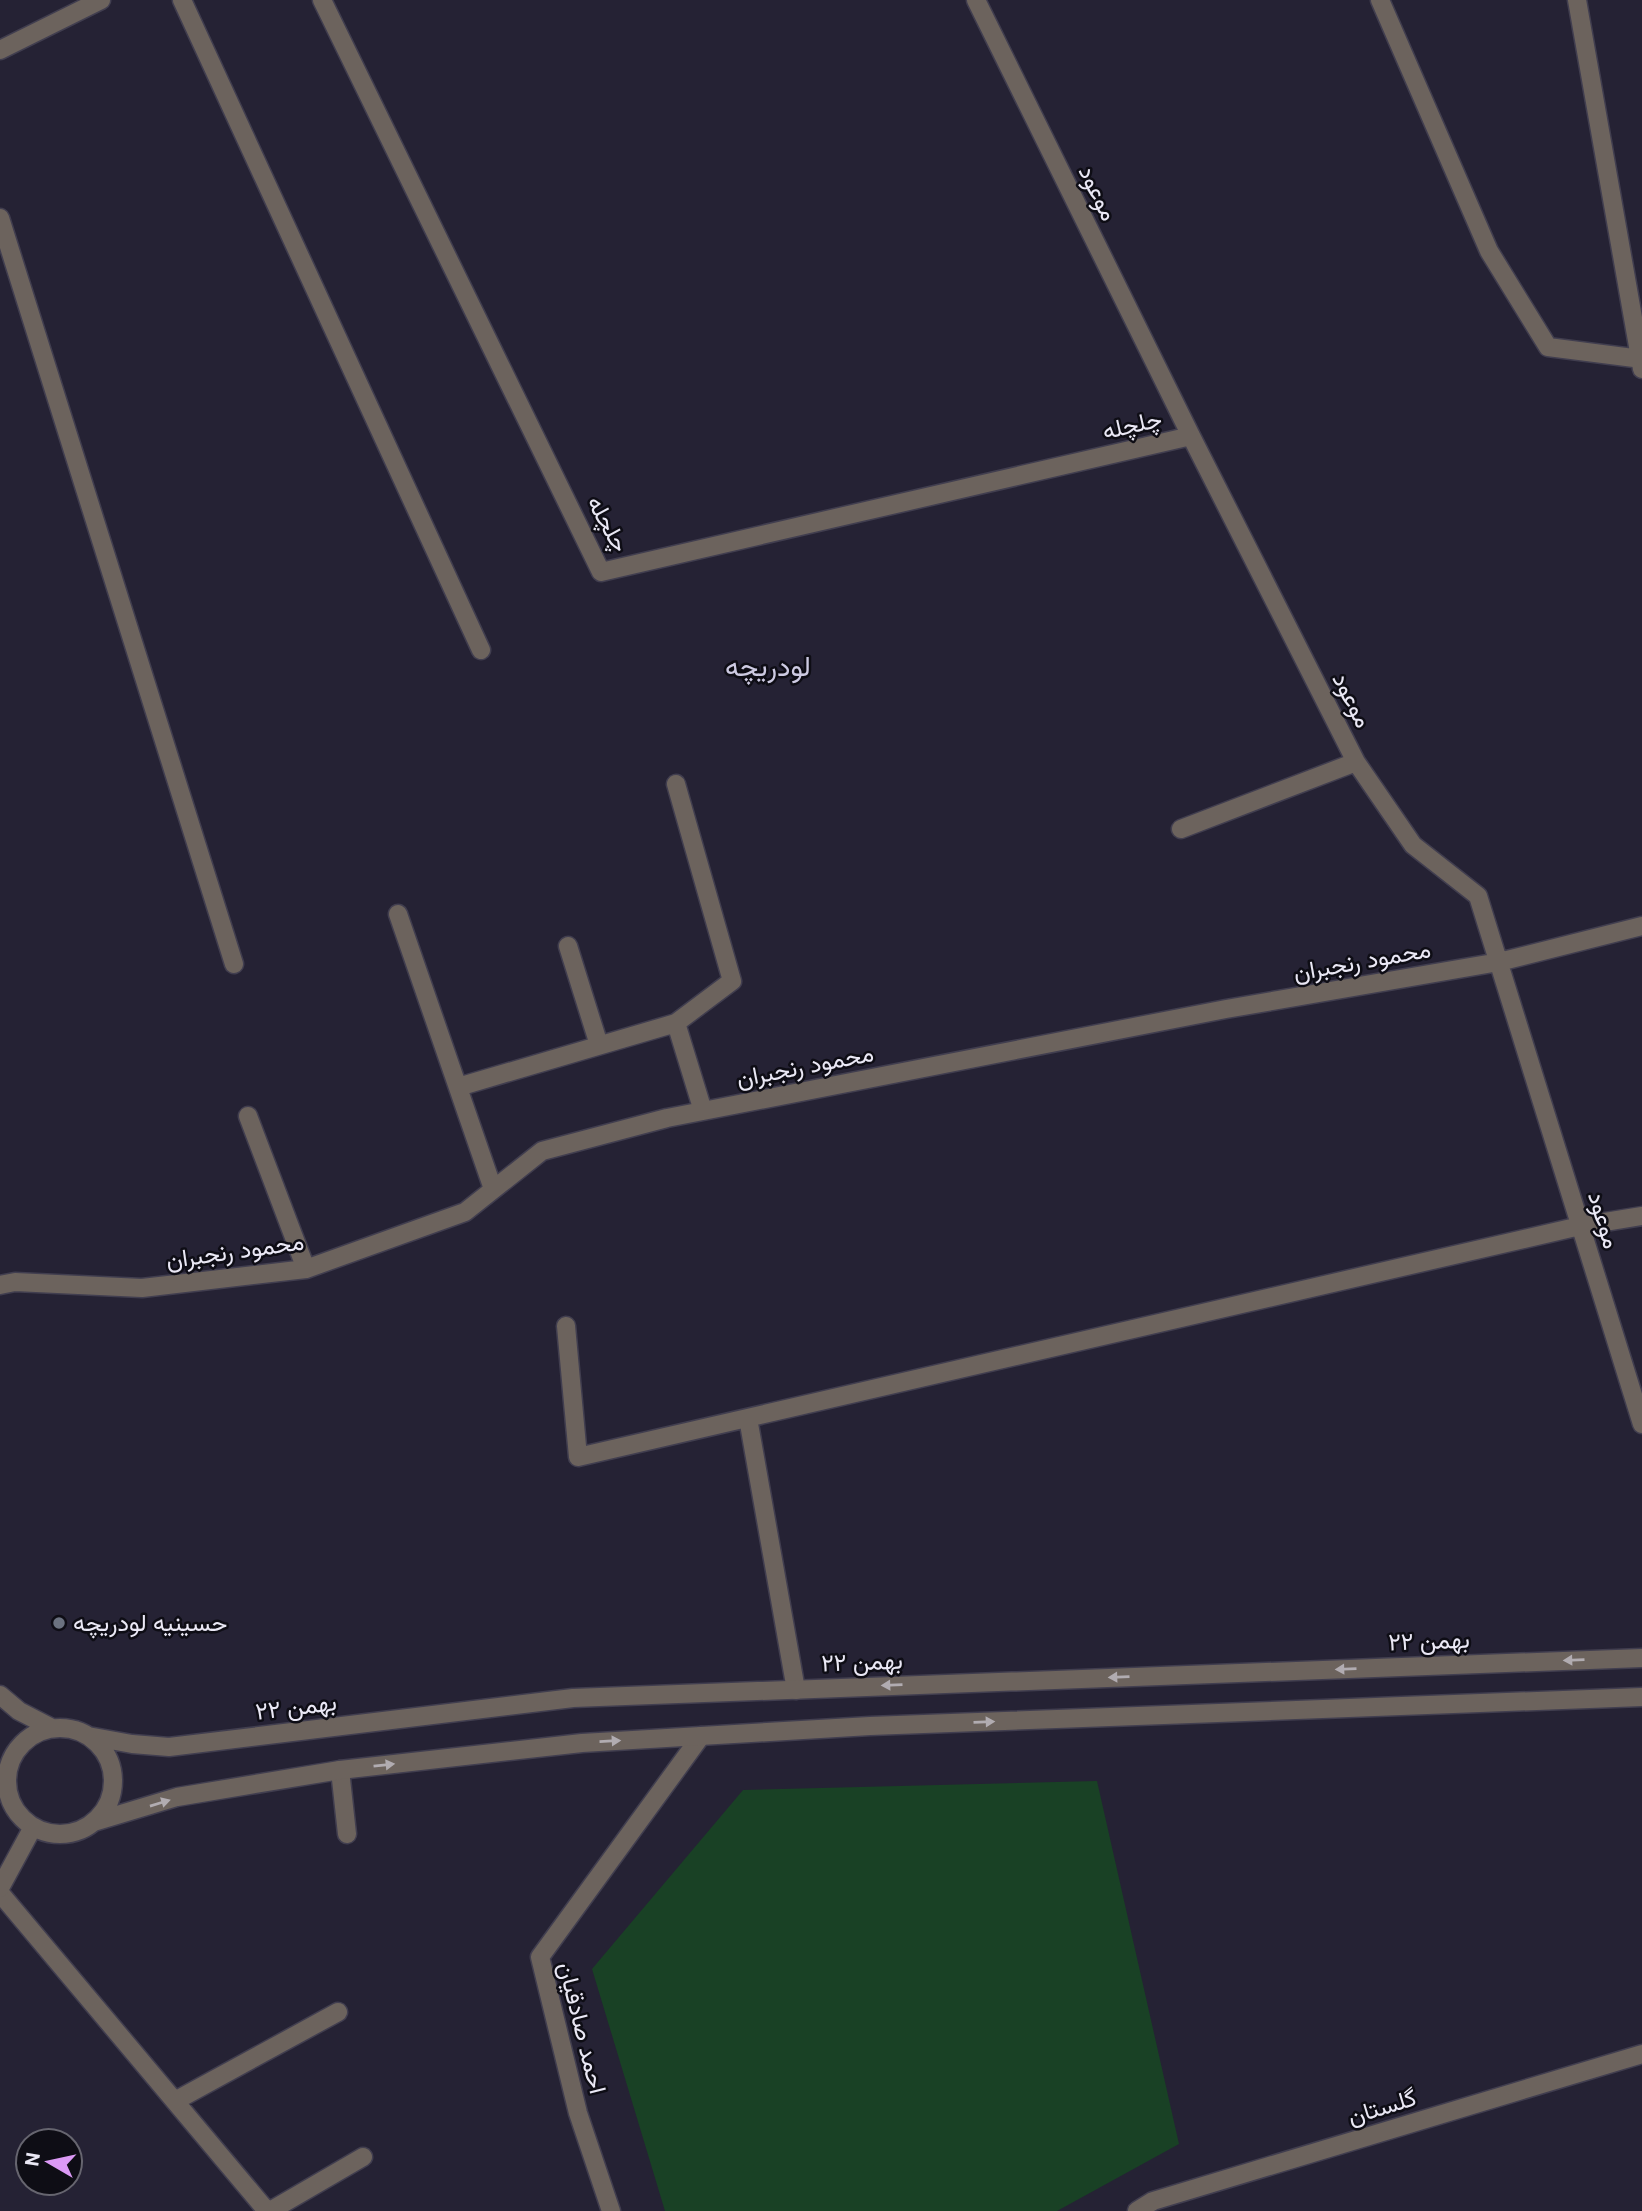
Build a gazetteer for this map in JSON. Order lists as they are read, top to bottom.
{
  "streets": {
    "street": [
      "موعود",
      "چلچله",
      "محمود رنجبران",
      "۲۲ بهمن",
      "احمد صادقیان",
      "گلستان"
    ]
  },
  "crossings": [
    ["موعود", "چلچله"],
    ["موعود", "محمود رنجبران"]
  ],
  "districts": ["لودریچه"],
  "places": ["حسینیه لودریچه"],
  "north": "left"
}
